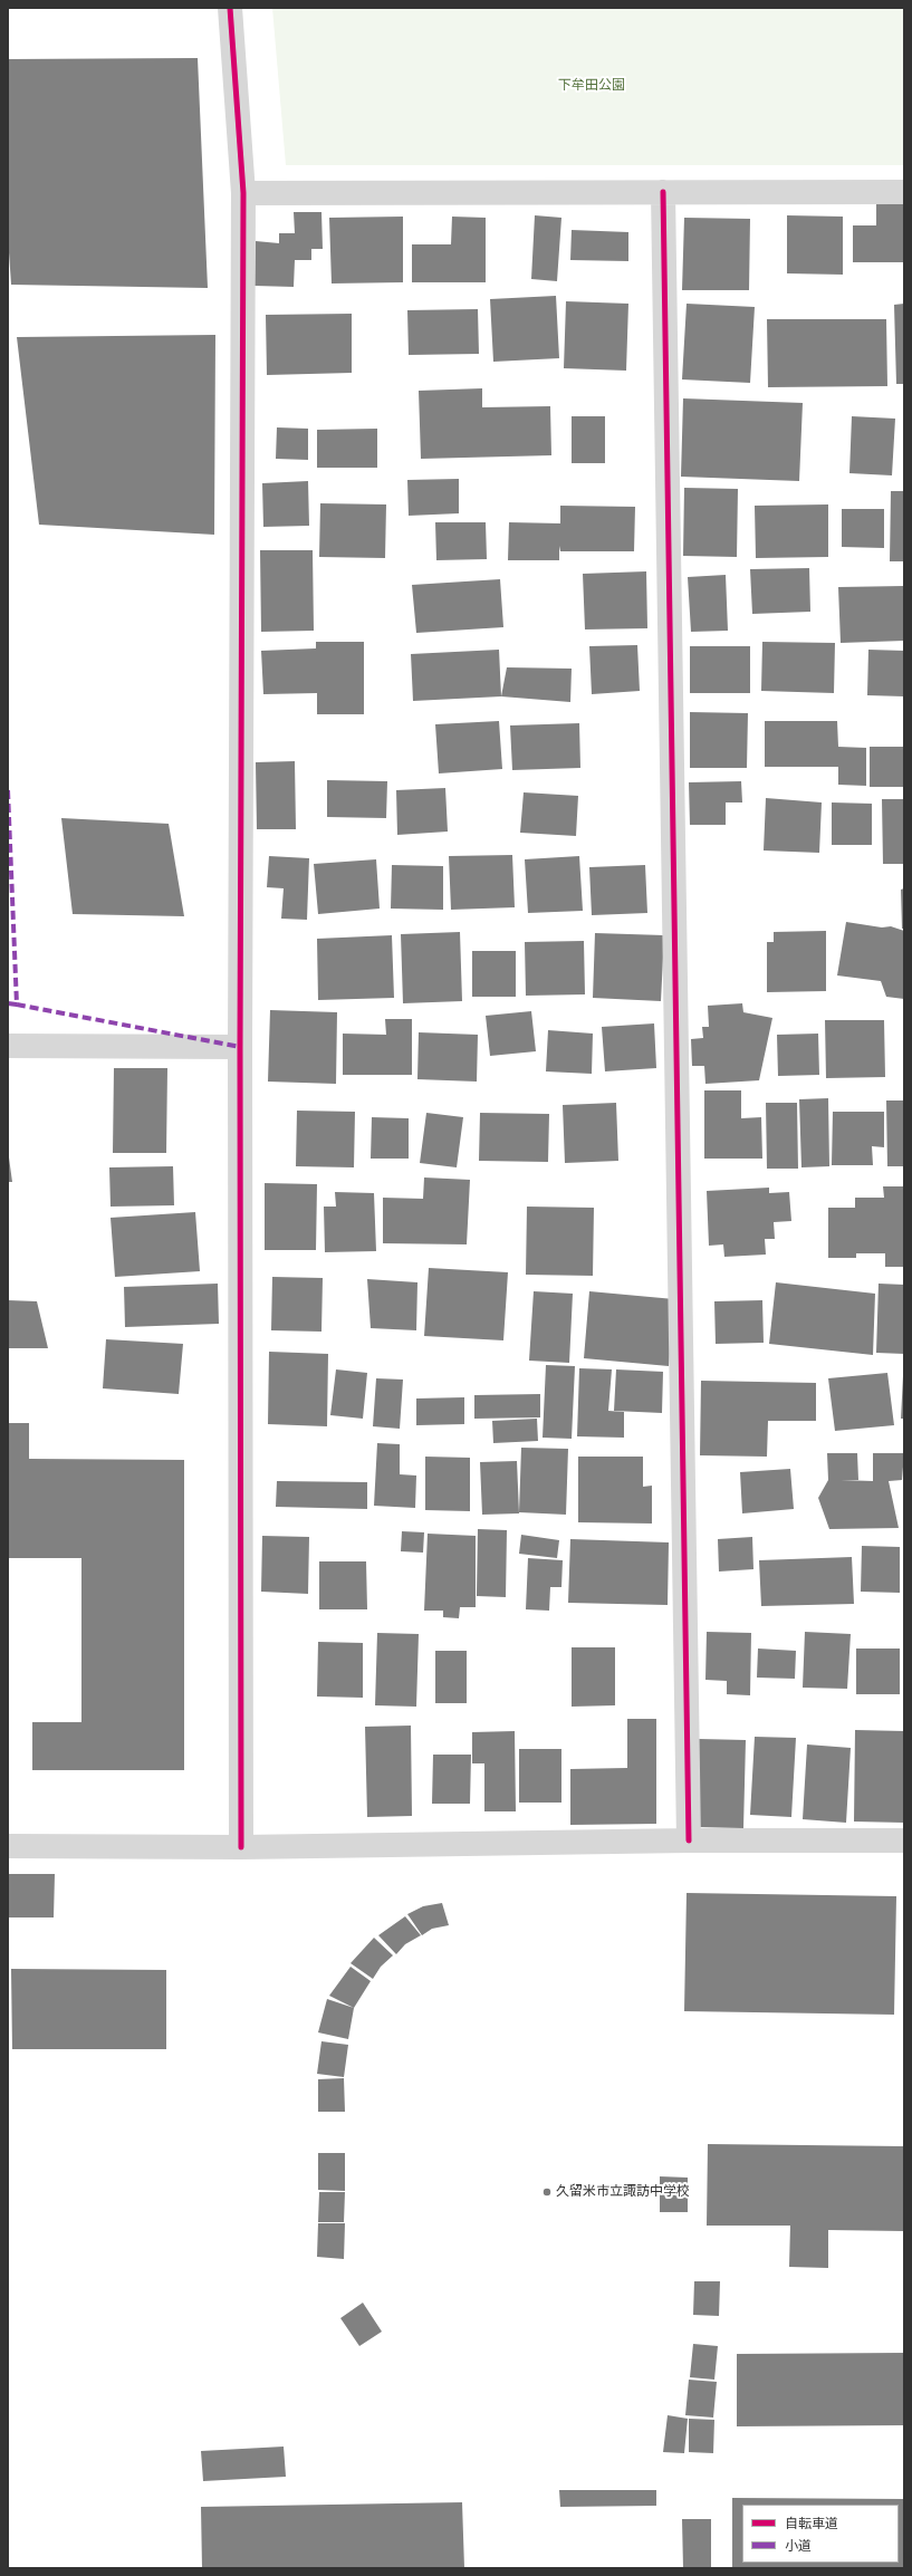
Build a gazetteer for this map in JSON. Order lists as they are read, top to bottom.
{
  "parks": ["下牟田公園"],
  "places": ["久留米市立諏訪中学校"],
  "legend": ["自転車道", "小道"]
}
